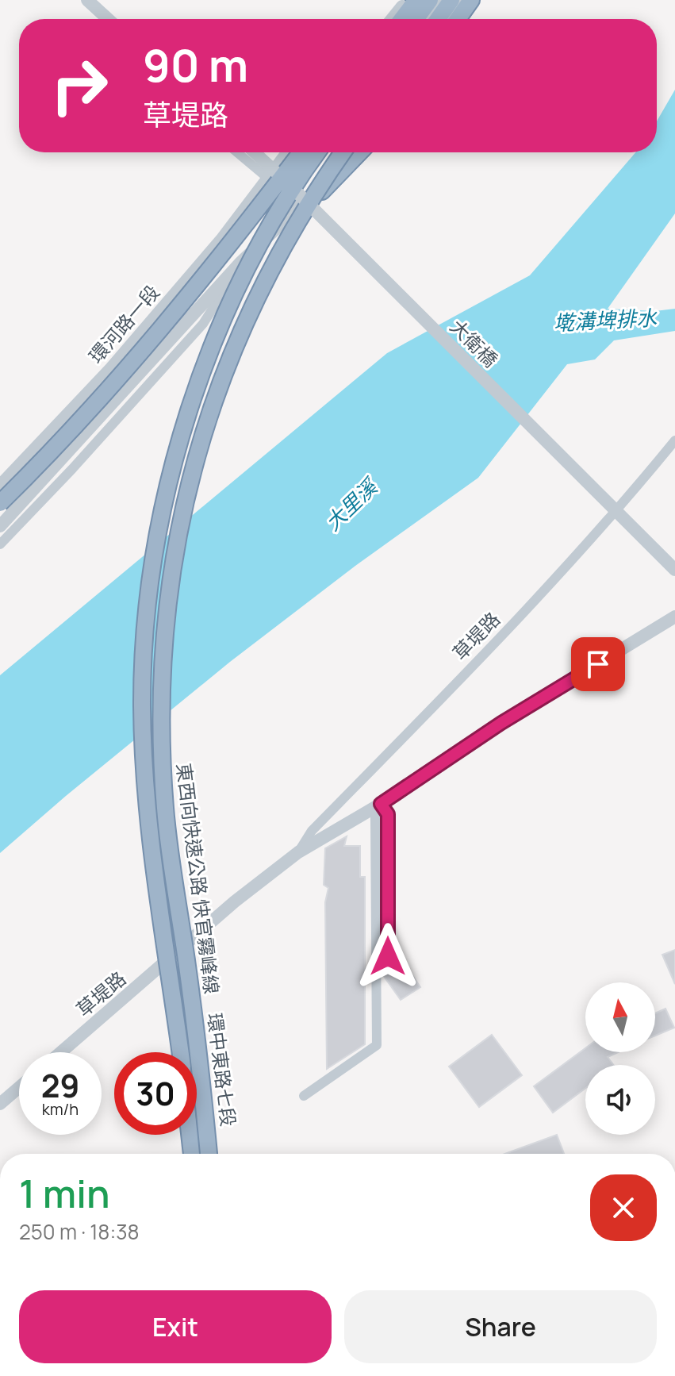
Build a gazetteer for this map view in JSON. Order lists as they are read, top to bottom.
{
  "streets": {
    "highway": ["東西向快速公路 快官霧峰線"],
    "street": [
      "環河路一段",
      "大衛橋",
      "草堤路",
      "環中東路七段"
    ]
  },
  "crossings": [
    ["草堤路", "環中東路七段"]
  ],
  "water": ["墘溝埤排水", "大里溪"],
  "north": "top",
  "page": {
    "turn": ["90 m", "草堤路"],
    "speed": "29 km/h",
    "limit": "30",
    "heading": ["1 min", "250 m · 18:38"],
    "buttons": ["Exit", "Share"]
  }
}
